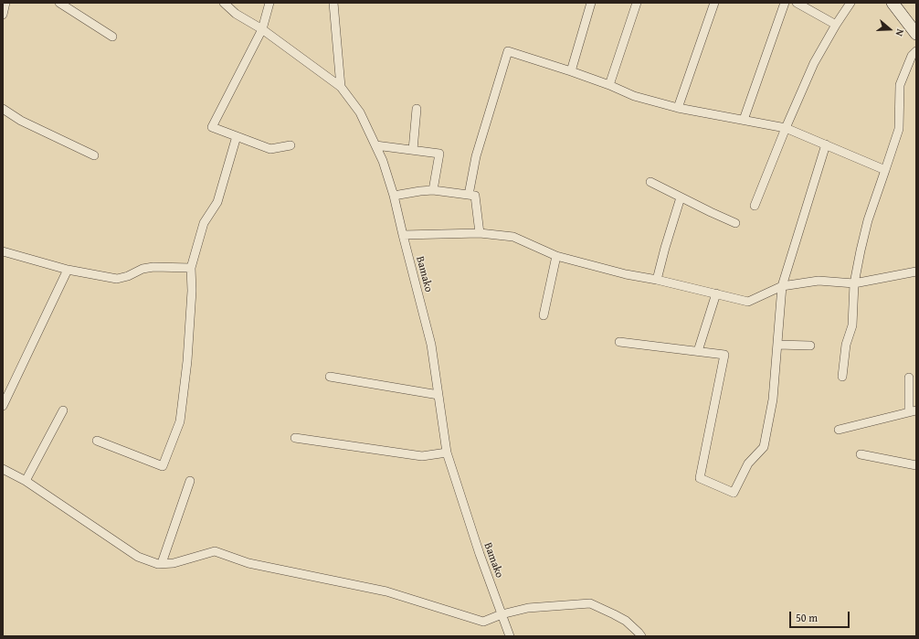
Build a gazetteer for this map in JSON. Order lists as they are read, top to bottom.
{
  "streets": {
    "street": ["Bamako"]
  },
  "scale_bar": "50 m",
  "north": "right"
}
